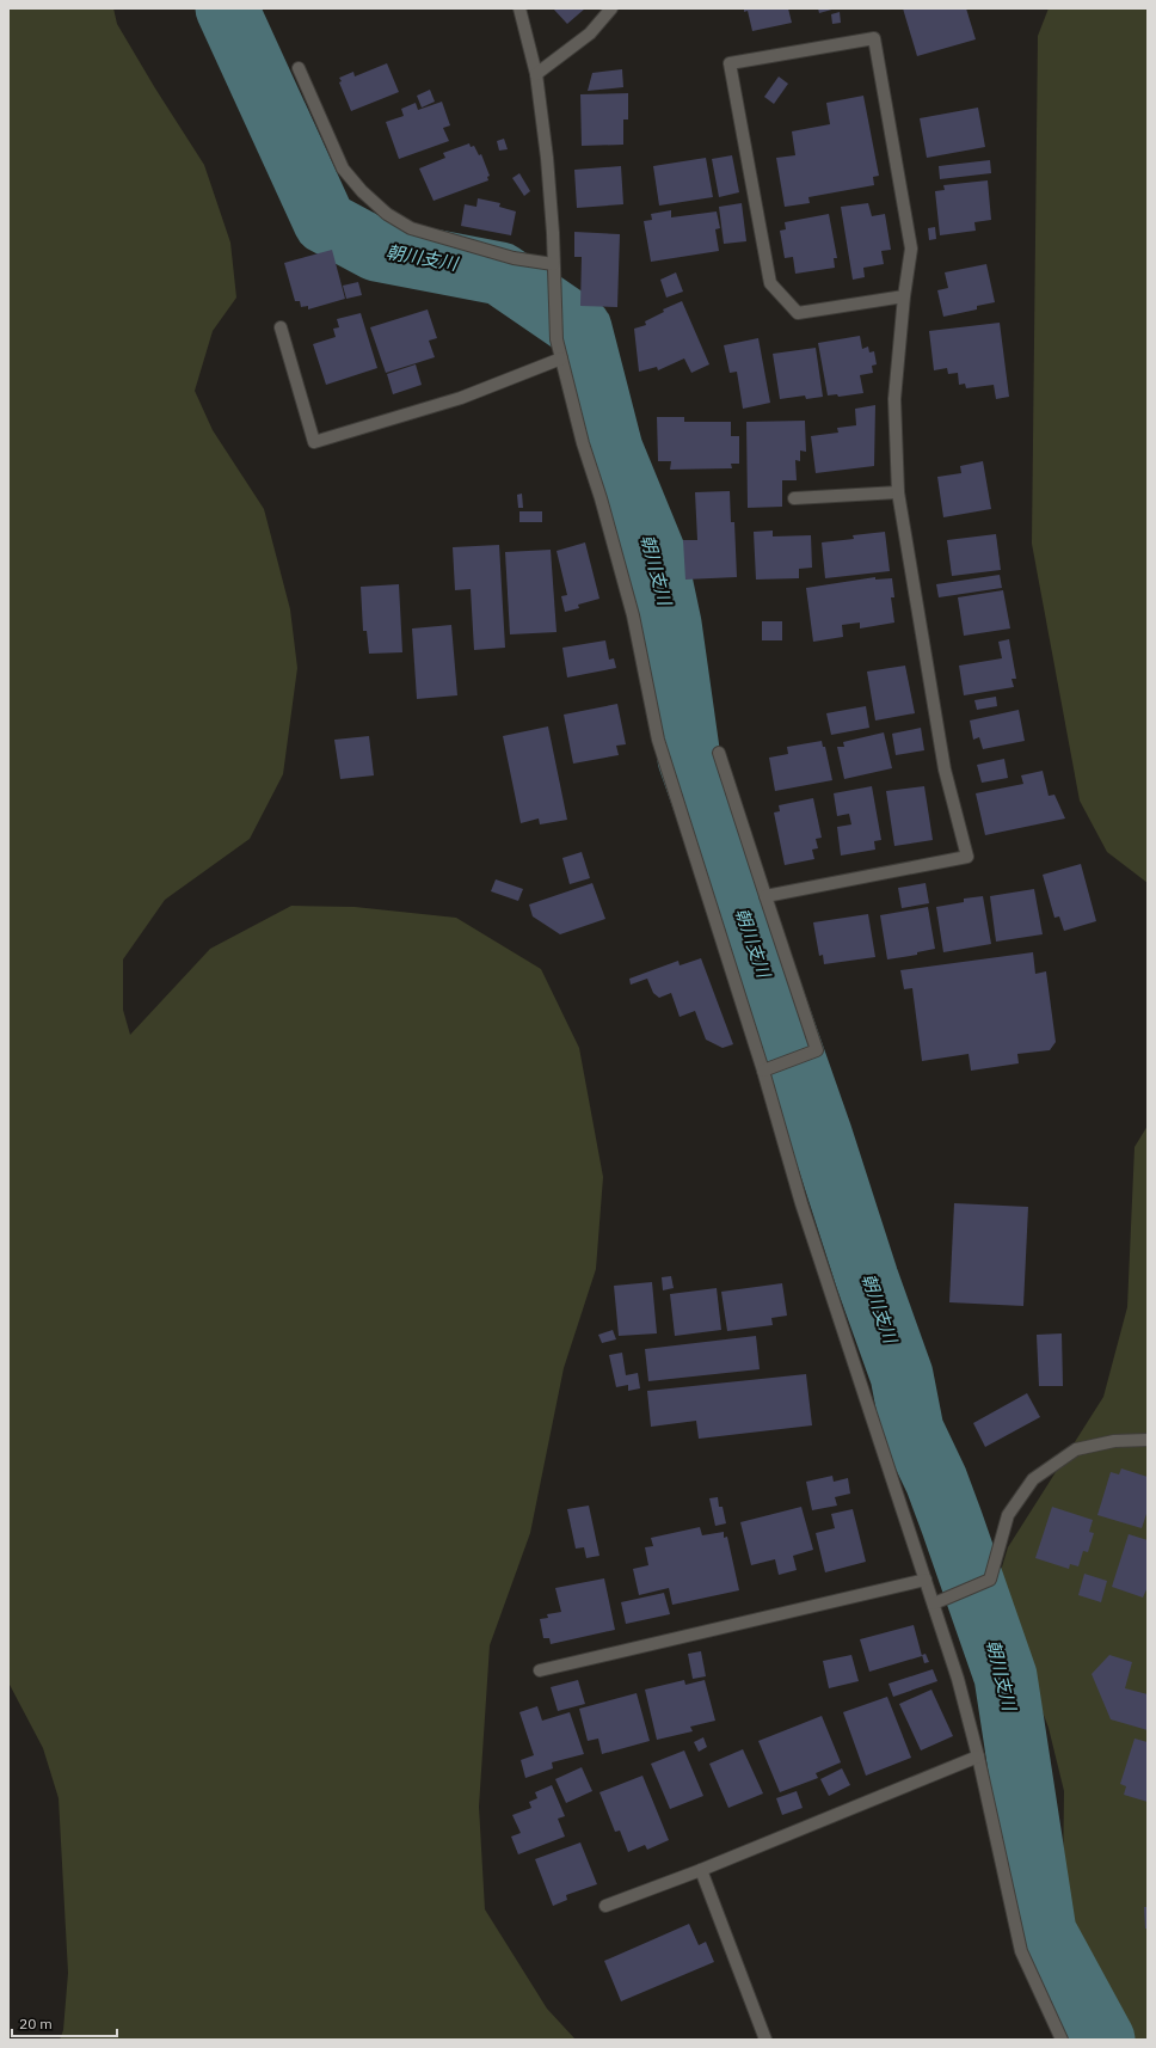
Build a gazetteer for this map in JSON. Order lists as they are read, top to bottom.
{
  "water": ["朝川支川"],
  "scale_bar": "20 m"
}
